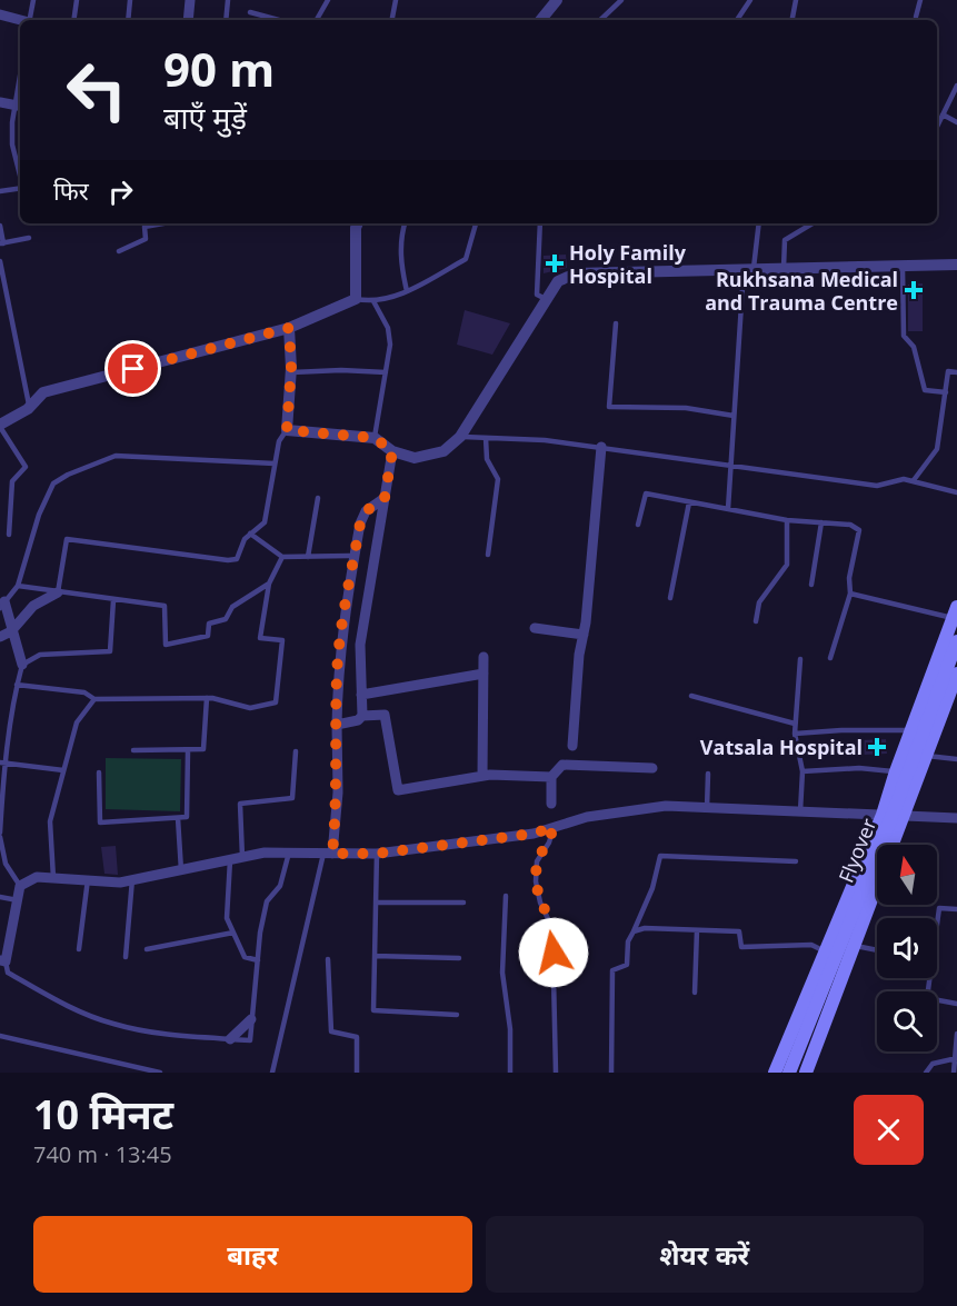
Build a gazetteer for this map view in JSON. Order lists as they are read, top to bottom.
{
  "streets": {
    "main road": ["Flyover"]
  },
  "places": {
    "health": ["Holy Family Hospital", "Rukhsana Medical and Trauma Centre", "Vatsala Hospital"]
  },
  "north": "top",
  "page": {
    "turn": ["90 m", "बाएँ मुड़ें"],
    "then": "फिर",
    "heading": ["10 मिनट", "740 m · 13:45"],
    "buttons": ["बाहर", "शेयर करें"]
  }
}
